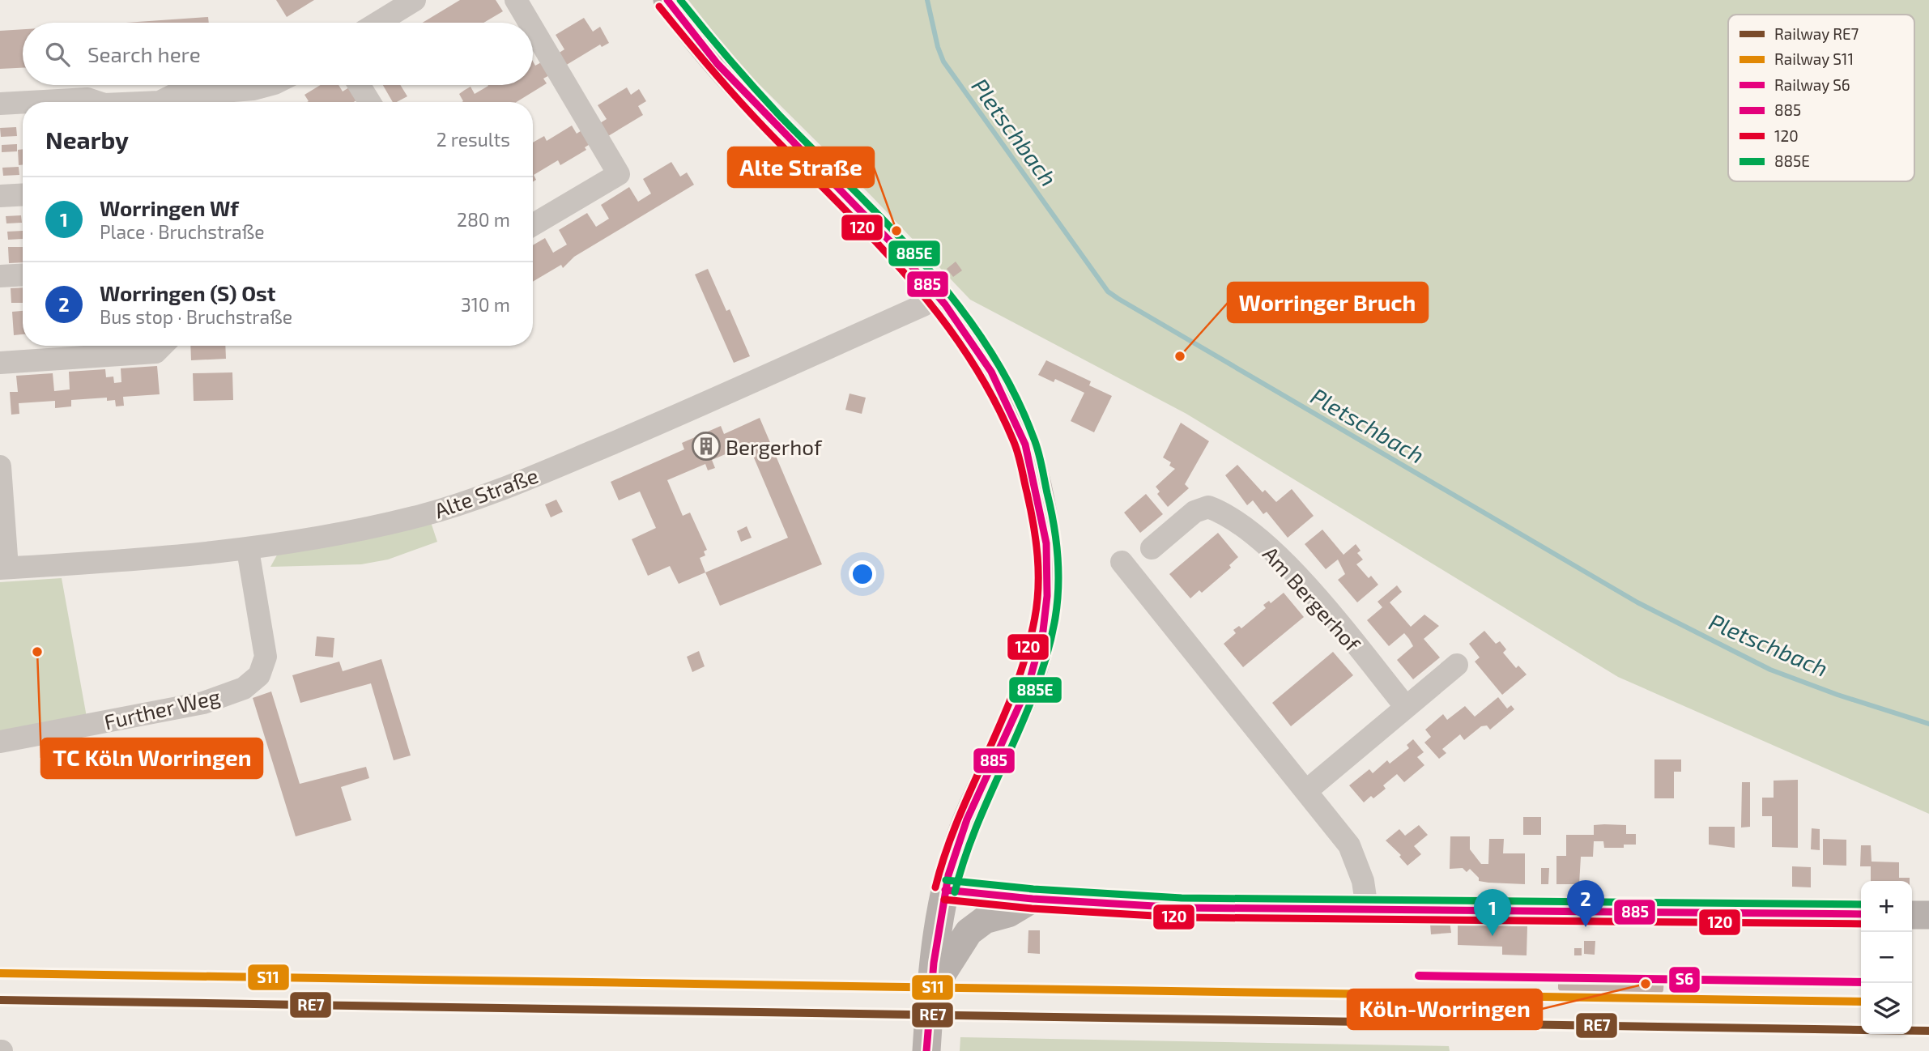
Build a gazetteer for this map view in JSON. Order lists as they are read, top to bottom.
{
  "streets": {
    "street": ["Alte Straße", "Am Bergerhof", "Further Weg"]
  },
  "crossings": [
    ["Alte Straße", "Further Weg"]
  ],
  "water": ["Pletschbach"],
  "places": {
    "other": [
      "Alte Straße",
      "Worringer Bruch",
      "TC Köln Worringen",
      "Köln-Worringen"
    ],
    "building": ["Bergerhof"]
  },
  "lines": [
    "transit line 885",
    "transit line 885E",
    "transit line 120",
    "rail line S11",
    "rail line S6",
    "rail line RE7"
  ],
  "legend": [
    "Railway RE7",
    "Railway S11",
    "Railway S6",
    "885",
    "120",
    "885E"
  ],
  "page": {
    "search": "Search here",
    "heading": ["Nearby", "2 results"],
    "list": [
      {
        "mark": "1",
        "name": "Worringen Wf",
        "note": "Place · Bruchstraße",
        "value": "280 m"
      },
      {
        "mark": "2",
        "name": "Worringen (S) Ost",
        "note": "Bus stop · Bruchstraße",
        "value": "310 m"
      }
    ],
    "pins": ["2", "1"],
    "map_buttons": ["+", "−"]
  }
}
